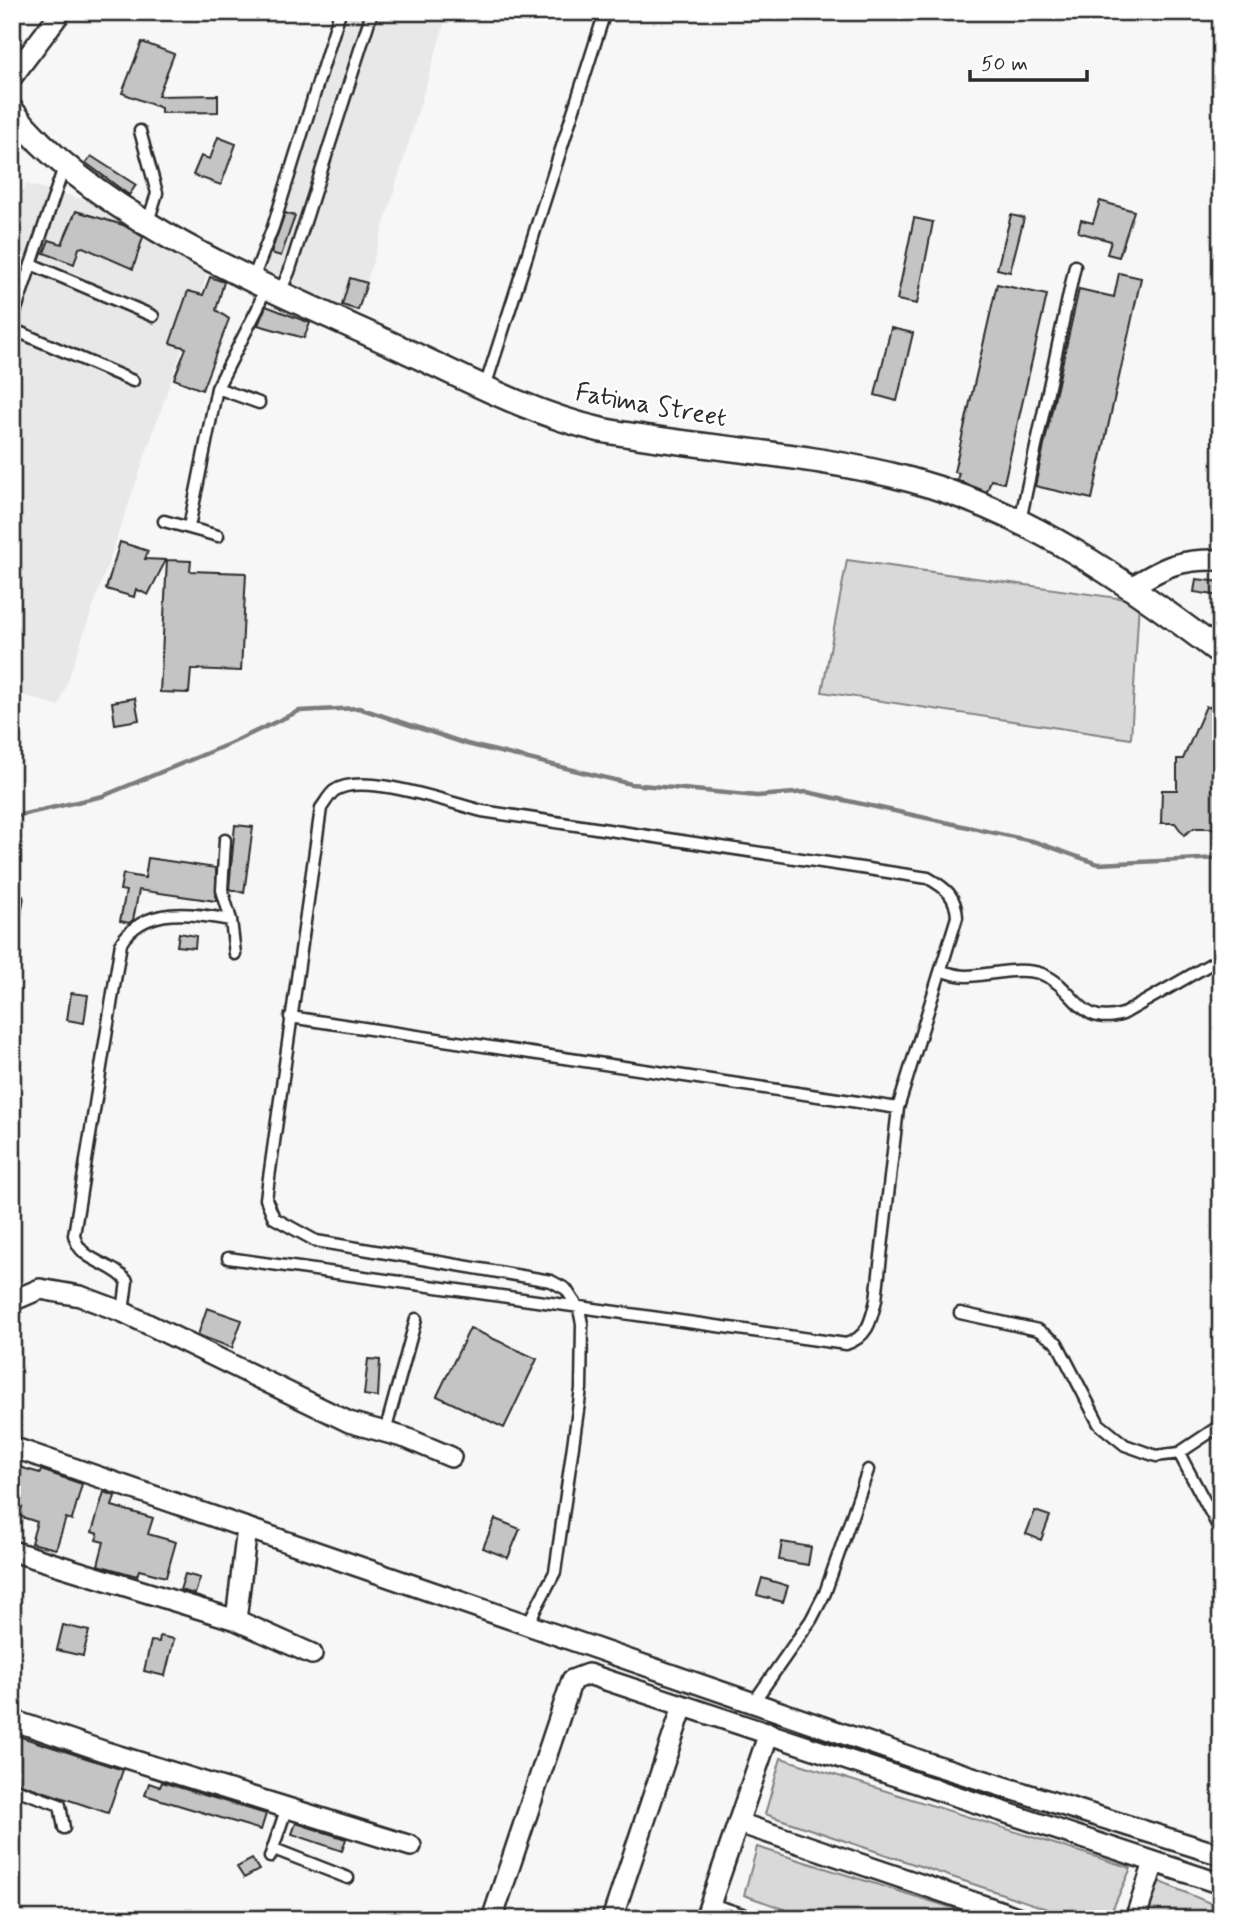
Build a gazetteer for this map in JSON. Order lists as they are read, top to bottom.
{
  "streets": {
    "street": ["Fatima Street"]
  },
  "scale_bar": "50 m"
}
